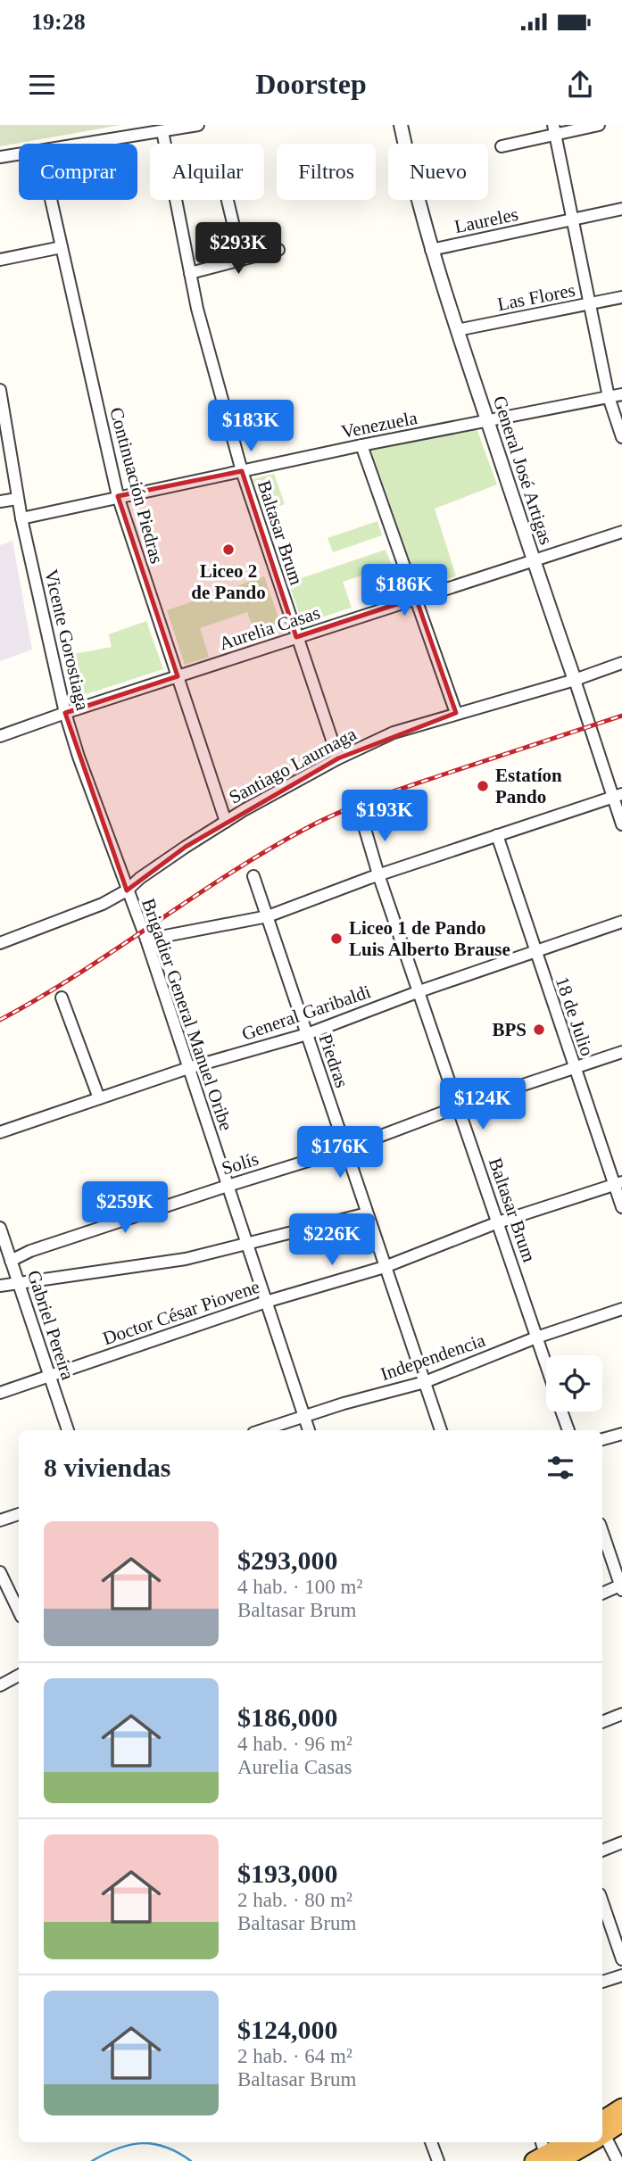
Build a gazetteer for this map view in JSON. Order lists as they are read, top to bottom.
{
  "streets": {
    "street": [
      "Laureles",
      "Las Flores",
      "Venezuela",
      "General José Artigas",
      "Continuación Piedras",
      "Baltasar Brum",
      "Aurelia Casas",
      "Vicente Gorostiaga",
      "Santiago Laurnaga",
      "General Garibaldi",
      "Brigadier General Manuel Oribe",
      "18 de Julio",
      "Piedras",
      "Solís",
      "Doctor César Piovene",
      "Gabriel Pereira",
      "Independencia"
    ]
  },
  "crossings": [
    ["Laureles", "General José Artigas"],
    ["Las Flores", "General José Artigas"],
    ["Venezuela", "General José Artigas"],
    ["Venezuela", "Continuación Piedras"],
    ["Venezuela", "Baltasar Brum"],
    ["Venezuela", "Vicente Gorostiaga"],
    ["General José Artigas", "Aurelia Casas"],
    ["General José Artigas", "Santiago Laurnaga"],
    ["Continuación Piedras", "Aurelia Casas"],
    ["Continuación Piedras", "Santiago Laurnaga"],
    ["Baltasar Brum", "Aurelia Casas"],
    ["Baltasar Brum", "Santiago Laurnaga"],
    ["Baltasar Brum", "General Garibaldi"],
    ["Baltasar Brum", "Solís"],
    ["Baltasar Brum", "Doctor César Piovene"],
    ["Baltasar Brum", "Independencia"],
    ["Aurelia Casas", "Vicente Gorostiaga"],
    ["Vicente Gorostiaga", "Santiago Laurnaga"],
    ["Vicente Gorostiaga", "Brigadier General Manuel Oribe"],
    ["Santiago Laurnaga", "Brigadier General Manuel Oribe"],
    ["General Garibaldi", "Brigadier General Manuel Oribe"],
    ["General Garibaldi", "18 de Julio"],
    ["General Garibaldi", "Piedras"],
    ["Brigadier General Manuel Oribe", "Solís"],
    ["Brigadier General Manuel Oribe", "Doctor César Piovene"],
    ["Brigadier General Manuel Oribe", "Independencia"],
    ["18 de Julio", "Solís"],
    ["18 de Julio", "Doctor César Piovene"],
    ["Piedras", "Solís"],
    ["Piedras", "Doctor César Piovene"],
    ["Piedras", "Independencia"],
    ["Solís", "Gabriel Pereira"],
    ["Doctor César Piovene", "Gabriel Pereira"]
  ],
  "places": [
    "Liceo 2 de Pando",
    "Estatíon Pando",
    "Liceo 1 de Pando Luis Alberto Brause",
    "BPS"
  ],
  "page": {
    "status": "19:28",
    "header": "Doorstep",
    "chip": [
      "Comprar",
      "Alquilar",
      "Filtros",
      "Nuevo"
    ],
    "price": [
      "$293K",
      "$183K",
      "$186K",
      "$193K",
      "$124K",
      "$176K",
      "$259K",
      "$226K"
    ],
    "heading": "8 viviendas",
    "list": [
      {
        "name": "$293,000",
        "note": "4 hab. · 100 m² · Baltasar Brum"
      },
      {
        "name": "$186,000",
        "note": "4 hab. · 96 m² · Aurelia Casas"
      },
      {
        "name": "$193,000",
        "note": "2 hab. · 80 m² · Baltasar Brum"
      },
      {
        "name": "$124,000",
        "note": "2 hab. · 64 m² · Baltasar Brum"
      }
    ]
  }
}
